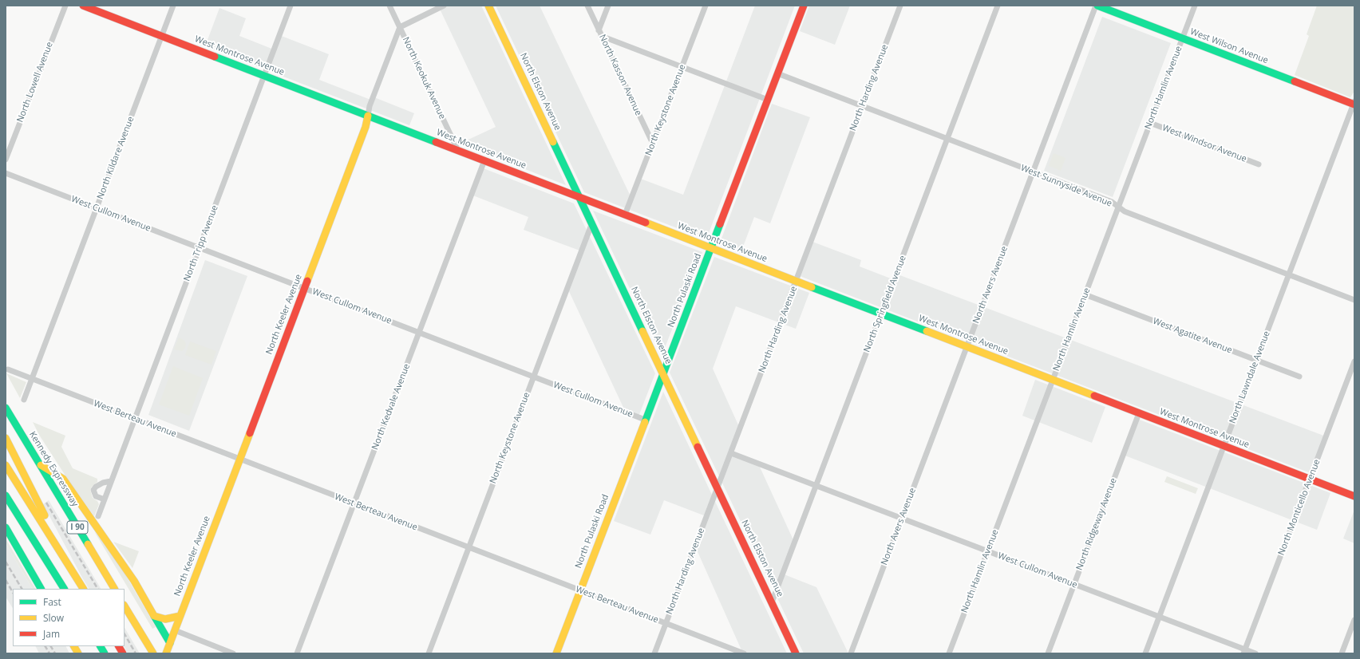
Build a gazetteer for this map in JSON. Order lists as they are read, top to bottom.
{
  "streets": {
    "main road": [
      "West Wilson Avenue",
      "West Montrose Avenue",
      "North Elston Avenue",
      "North Pulaski Road",
      "North Keeler Avenue",
      "Kennedy Expressway",
      "I 90"
    ],
    "street": [
      "North Kasson Avenue",
      "North Keokuk Avenue",
      "North Lowell Avenue",
      "North Harding Avenue",
      "North Hamlin Avenue",
      "North Keystone Avenue",
      "West Windsor Avenue",
      "North Kildare Avenue",
      "West Sunnyside Avenue",
      "West Cullom Avenue",
      "North Tripp Avenue",
      "North Avers Avenue",
      "North Springfield Avenue",
      "West Agatite Avenue",
      "North Lawndale Avenue",
      "North Kedvale Avenue",
      "West Berteau Avenue",
      "North Monticello Avenue",
      "North Ridgeway Avenue"
    ]
  },
  "crossings": [
    ["West Wilson Avenue", "North Hamlin Avenue"],
    ["West Wilson Avenue", "North Avers Avenue"],
    ["West Wilson Avenue", "North Lawndale Avenue"],
    ["West Montrose Avenue", "North Keokuk Avenue"],
    ["West Montrose Avenue", "North Harding Avenue"],
    ["West Montrose Avenue", "North Hamlin Avenue"],
    ["West Montrose Avenue", "North Elston Avenue"],
    ["West Montrose Avenue", "North Keystone Avenue"],
    ["West Montrose Avenue", "North Kildare Avenue"],
    ["West Montrose Avenue", "North Tripp Avenue"],
    ["West Montrose Avenue", "North Avers Avenue"],
    ["West Montrose Avenue", "North Pulaski Road"],
    ["West Montrose Avenue", "North Springfield Avenue"],
    ["West Montrose Avenue", "North Keeler Avenue"],
    ["West Montrose Avenue", "North Lawndale Avenue"],
    ["West Montrose Avenue", "North Kedvale Avenue"],
    ["West Montrose Avenue", "North Monticello Avenue"],
    ["West Montrose Avenue", "North Ridgeway Avenue"],
    ["North Kasson Avenue", "North Keystone Avenue"],
    ["North Keokuk Avenue", "North Keeler Avenue"],
    ["North Harding Avenue", "North Elston Avenue"],
    ["North Harding Avenue", "West Sunnyside Avenue"],
    ["North Harding Avenue", "West Cullom Avenue"],
    ["North Harding Avenue", "West Berteau Avenue"],
    ["North Hamlin Avenue", "West Windsor Avenue"],
    ["North Hamlin Avenue", "West Sunnyside Avenue"],
    ["North Hamlin Avenue", "West Cullom Avenue"],
    ["North Hamlin Avenue", "West Agatite Avenue"],
    ["North Elston Avenue", "North Keystone Avenue"],
    ["North Elston Avenue", "North Pulaski Road"],
    ["North Elston Avenue", "North Springfield Avenue"],
    ["North Keystone Avenue", "West Cullom Avenue"],
    ["North Keystone Avenue", "West Berteau Avenue"],
    ["North Kildare Avenue", "West Cullom Avenue"],
    ["North Kildare Avenue", "West Berteau Avenue"],
    ["West Sunnyside Avenue", "North Avers Avenue"],
    ["West Sunnyside Avenue", "North Pulaski Road"],
    ["West Sunnyside Avenue", "North Springfield Avenue"],
    ["West Sunnyside Avenue", "North Lawndale Avenue"],
    ["West Cullom Avenue", "North Tripp Avenue"],
    ["West Cullom Avenue", "North Avers Avenue"],
    ["West Cullom Avenue", "North Pulaski Road"],
    ["West Cullom Avenue", "North Springfield Avenue"],
    ["West Cullom Avenue", "North Keeler Avenue"],
    ["West Cullom Avenue", "North Lawndale Avenue"],
    ["West Cullom Avenue", "North Kedvale Avenue"],
    ["West Cullom Avenue", "North Monticello Avenue"],
    ["West Cullom Avenue", "North Ridgeway Avenue"],
    ["North Tripp Avenue", "West Berteau Avenue"],
    ["North Pulaski Road", "West Berteau Avenue"],
    ["North Keeler Avenue", "West Berteau Avenue"],
    ["West Agatite Avenue", "North Lawndale Avenue"],
    ["North Kedvale Avenue", "West Berteau Avenue"]
  ],
  "legend": ["Fast", "Slow", "Jam"]
}
